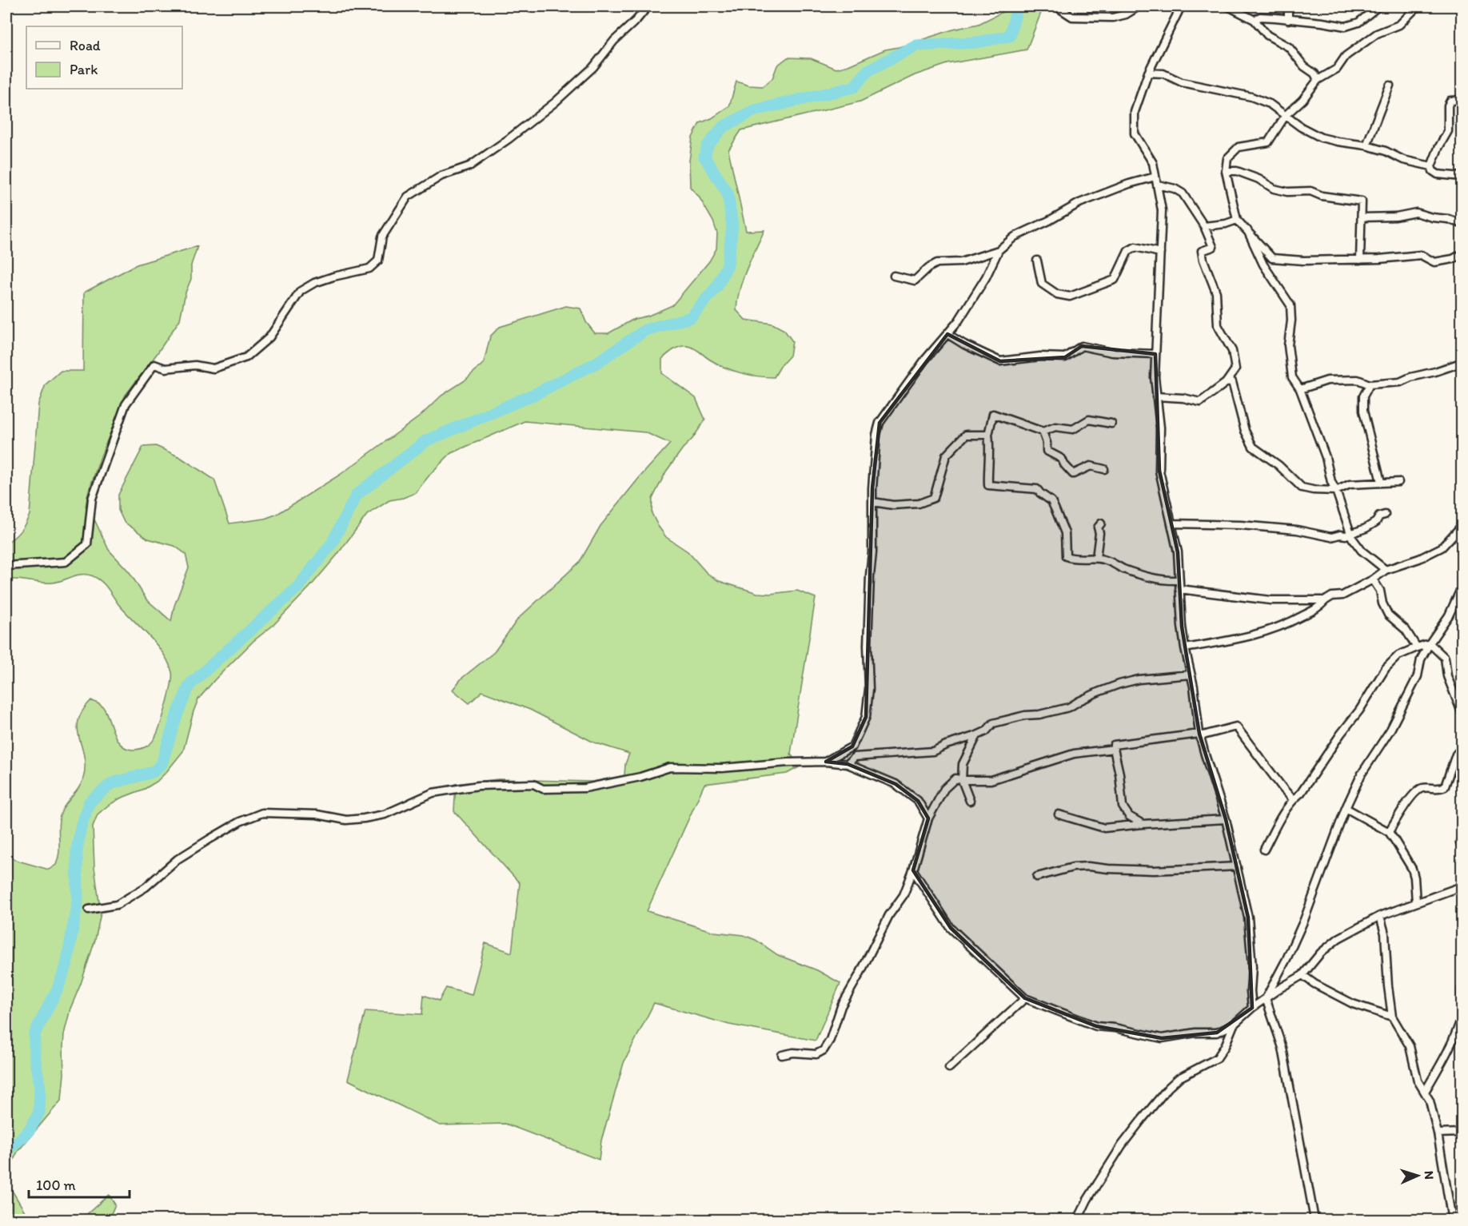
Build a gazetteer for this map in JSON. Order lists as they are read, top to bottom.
{
  "legend": ["Road", "Park"],
  "scale_bar": "100 m",
  "north": "right"
}
